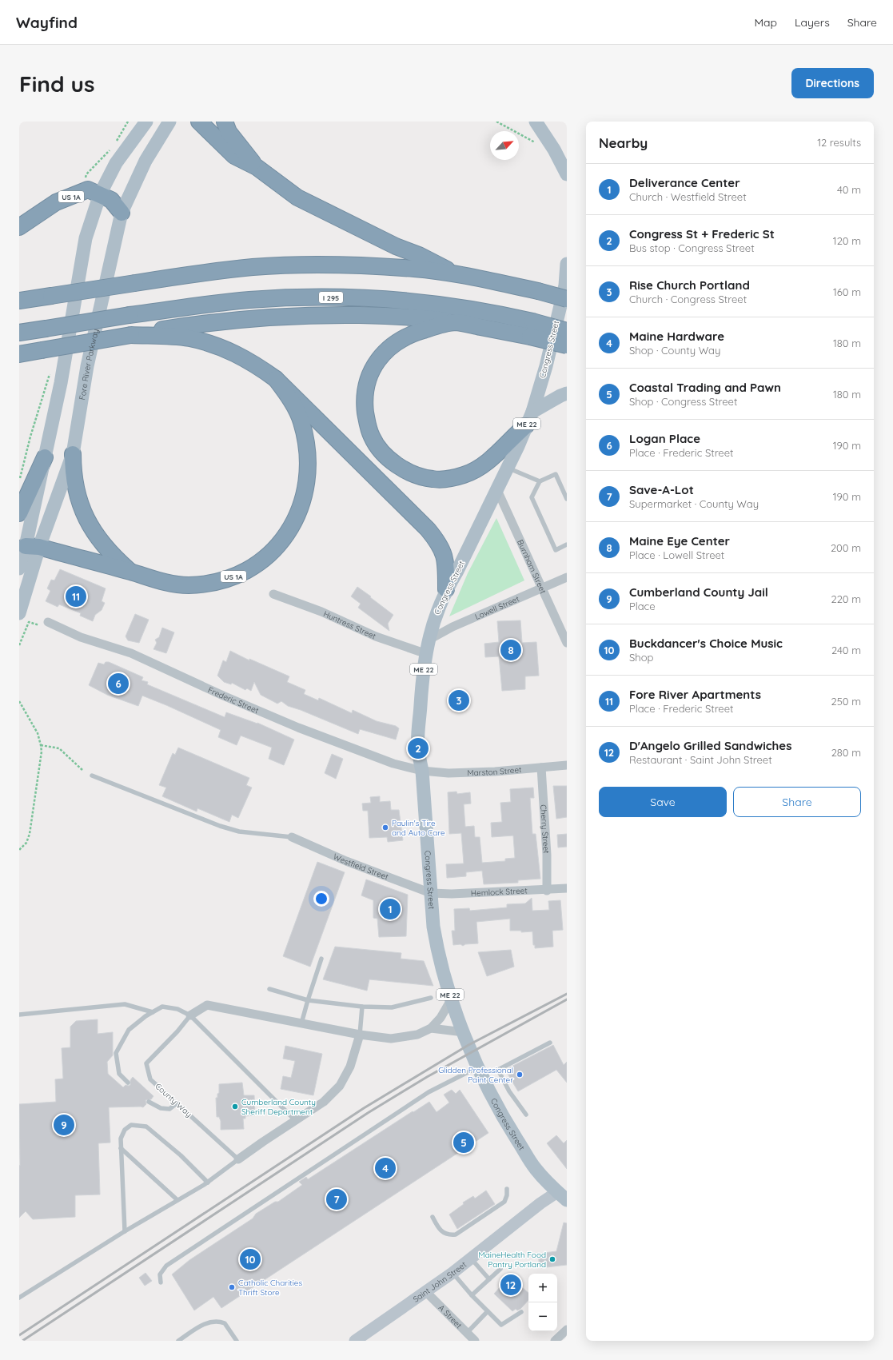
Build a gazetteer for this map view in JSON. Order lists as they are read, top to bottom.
{
  "streets": {
    "highway": ["US 1A", "I 295"],
    "main road": [
      "Congress Street",
      "Fore River Parkway",
      "ME 22",
      "Saint John Street"
    ],
    "street": [
      "Burnham Street",
      "Lowell Street",
      "Huntress Street",
      "Frederic Street",
      "Marston Street",
      "Cherry Street",
      "Westfield Street",
      "Hemlock Street",
      "County Way",
      "A Street"
    ]
  },
  "crossings": [
    ["US 1A", "Fore River Parkway"],
    ["Congress Street", "Burnham Street"],
    ["Congress Street", "Lowell Street"],
    ["Congress Street", "Huntress Street"],
    ["Congress Street", "Frederic Street"],
    ["Congress Street", "Marston Street"],
    ["Congress Street", "Westfield Street"],
    ["Congress Street", "Hemlock Street"],
    ["Congress Street", "County Way"],
    ["Congress Street", "Saint John Street"],
    ["Burnham Street", "Lowell Street"],
    ["Frederic Street", "Marston Street"],
    ["Marston Street", "Cherry Street"],
    ["Cherry Street", "Hemlock Street"],
    ["Westfield Street", "Hemlock Street"],
    ["Saint John Street", "A Street"]
  ],
  "places": [
    "Paulin's Tire and Auto Care",
    "Glidden Professional Paint Center",
    "Cumberland County Sheriff Department",
    "MaineHealth Food Pantry Portland",
    "Catholic Charities Thrift Store"
  ],
  "north": "top right",
  "page": {
    "header": "Wayfind",
    "nav": ["Map", "Layers", "Share"],
    "buttons": [
      "Directions",
      ["Save", "Share"]
    ],
    "title": "Find us",
    "heading": ["Nearby", "12 results"],
    "list": [
      {
        "mark": "1",
        "name": "Deliverance Center",
        "note": "Church · Westfield Street",
        "value": "40 m"
      },
      {
        "mark": "2",
        "name": "Congress St + Frederic St",
        "note": "Bus stop · Congress Street",
        "value": "120 m"
      },
      {
        "mark": "3",
        "name": "Rise Church Portland",
        "note": "Church · Congress Street",
        "value": "160 m"
      },
      {
        "mark": "4",
        "name": "Maine Hardware",
        "note": "Shop · County Way",
        "value": "180 m"
      },
      {
        "mark": "5",
        "name": "Coastal Trading and Pawn",
        "note": "Shop · Congress Street",
        "value": "180 m"
      },
      {
        "mark": "6",
        "name": "Logan Place",
        "note": "Place · Frederic Street",
        "value": "190 m"
      },
      {
        "mark": "7",
        "name": "Save-A-Lot",
        "note": "Supermarket · County Way",
        "value": "190 m"
      },
      {
        "mark": "8",
        "name": "Maine Eye Center",
        "note": "Place · Lowell Street",
        "value": "200 m"
      },
      {
        "mark": "9",
        "name": "Cumberland County Jail",
        "note": "Place",
        "value": "220 m"
      },
      {
        "mark": "10",
        "name": "Buckdancer's Choice Music",
        "note": "Shop",
        "value": "240 m"
      },
      {
        "mark": "11",
        "name": "Fore River Apartments",
        "note": "Place · Frederic Street",
        "value": "250 m"
      },
      {
        "mark": "12",
        "name": "D'Angelo Grilled Sandwiches",
        "note": "Restaurant · Saint John Street",
        "value": "280 m"
      }
    ],
    "pins": [
      "11",
      "8",
      "6",
      "3",
      "2",
      "1",
      "9",
      "5",
      "4",
      "7",
      "10",
      "12"
    ],
    "map_buttons": ["+", "−"]
  }
}
